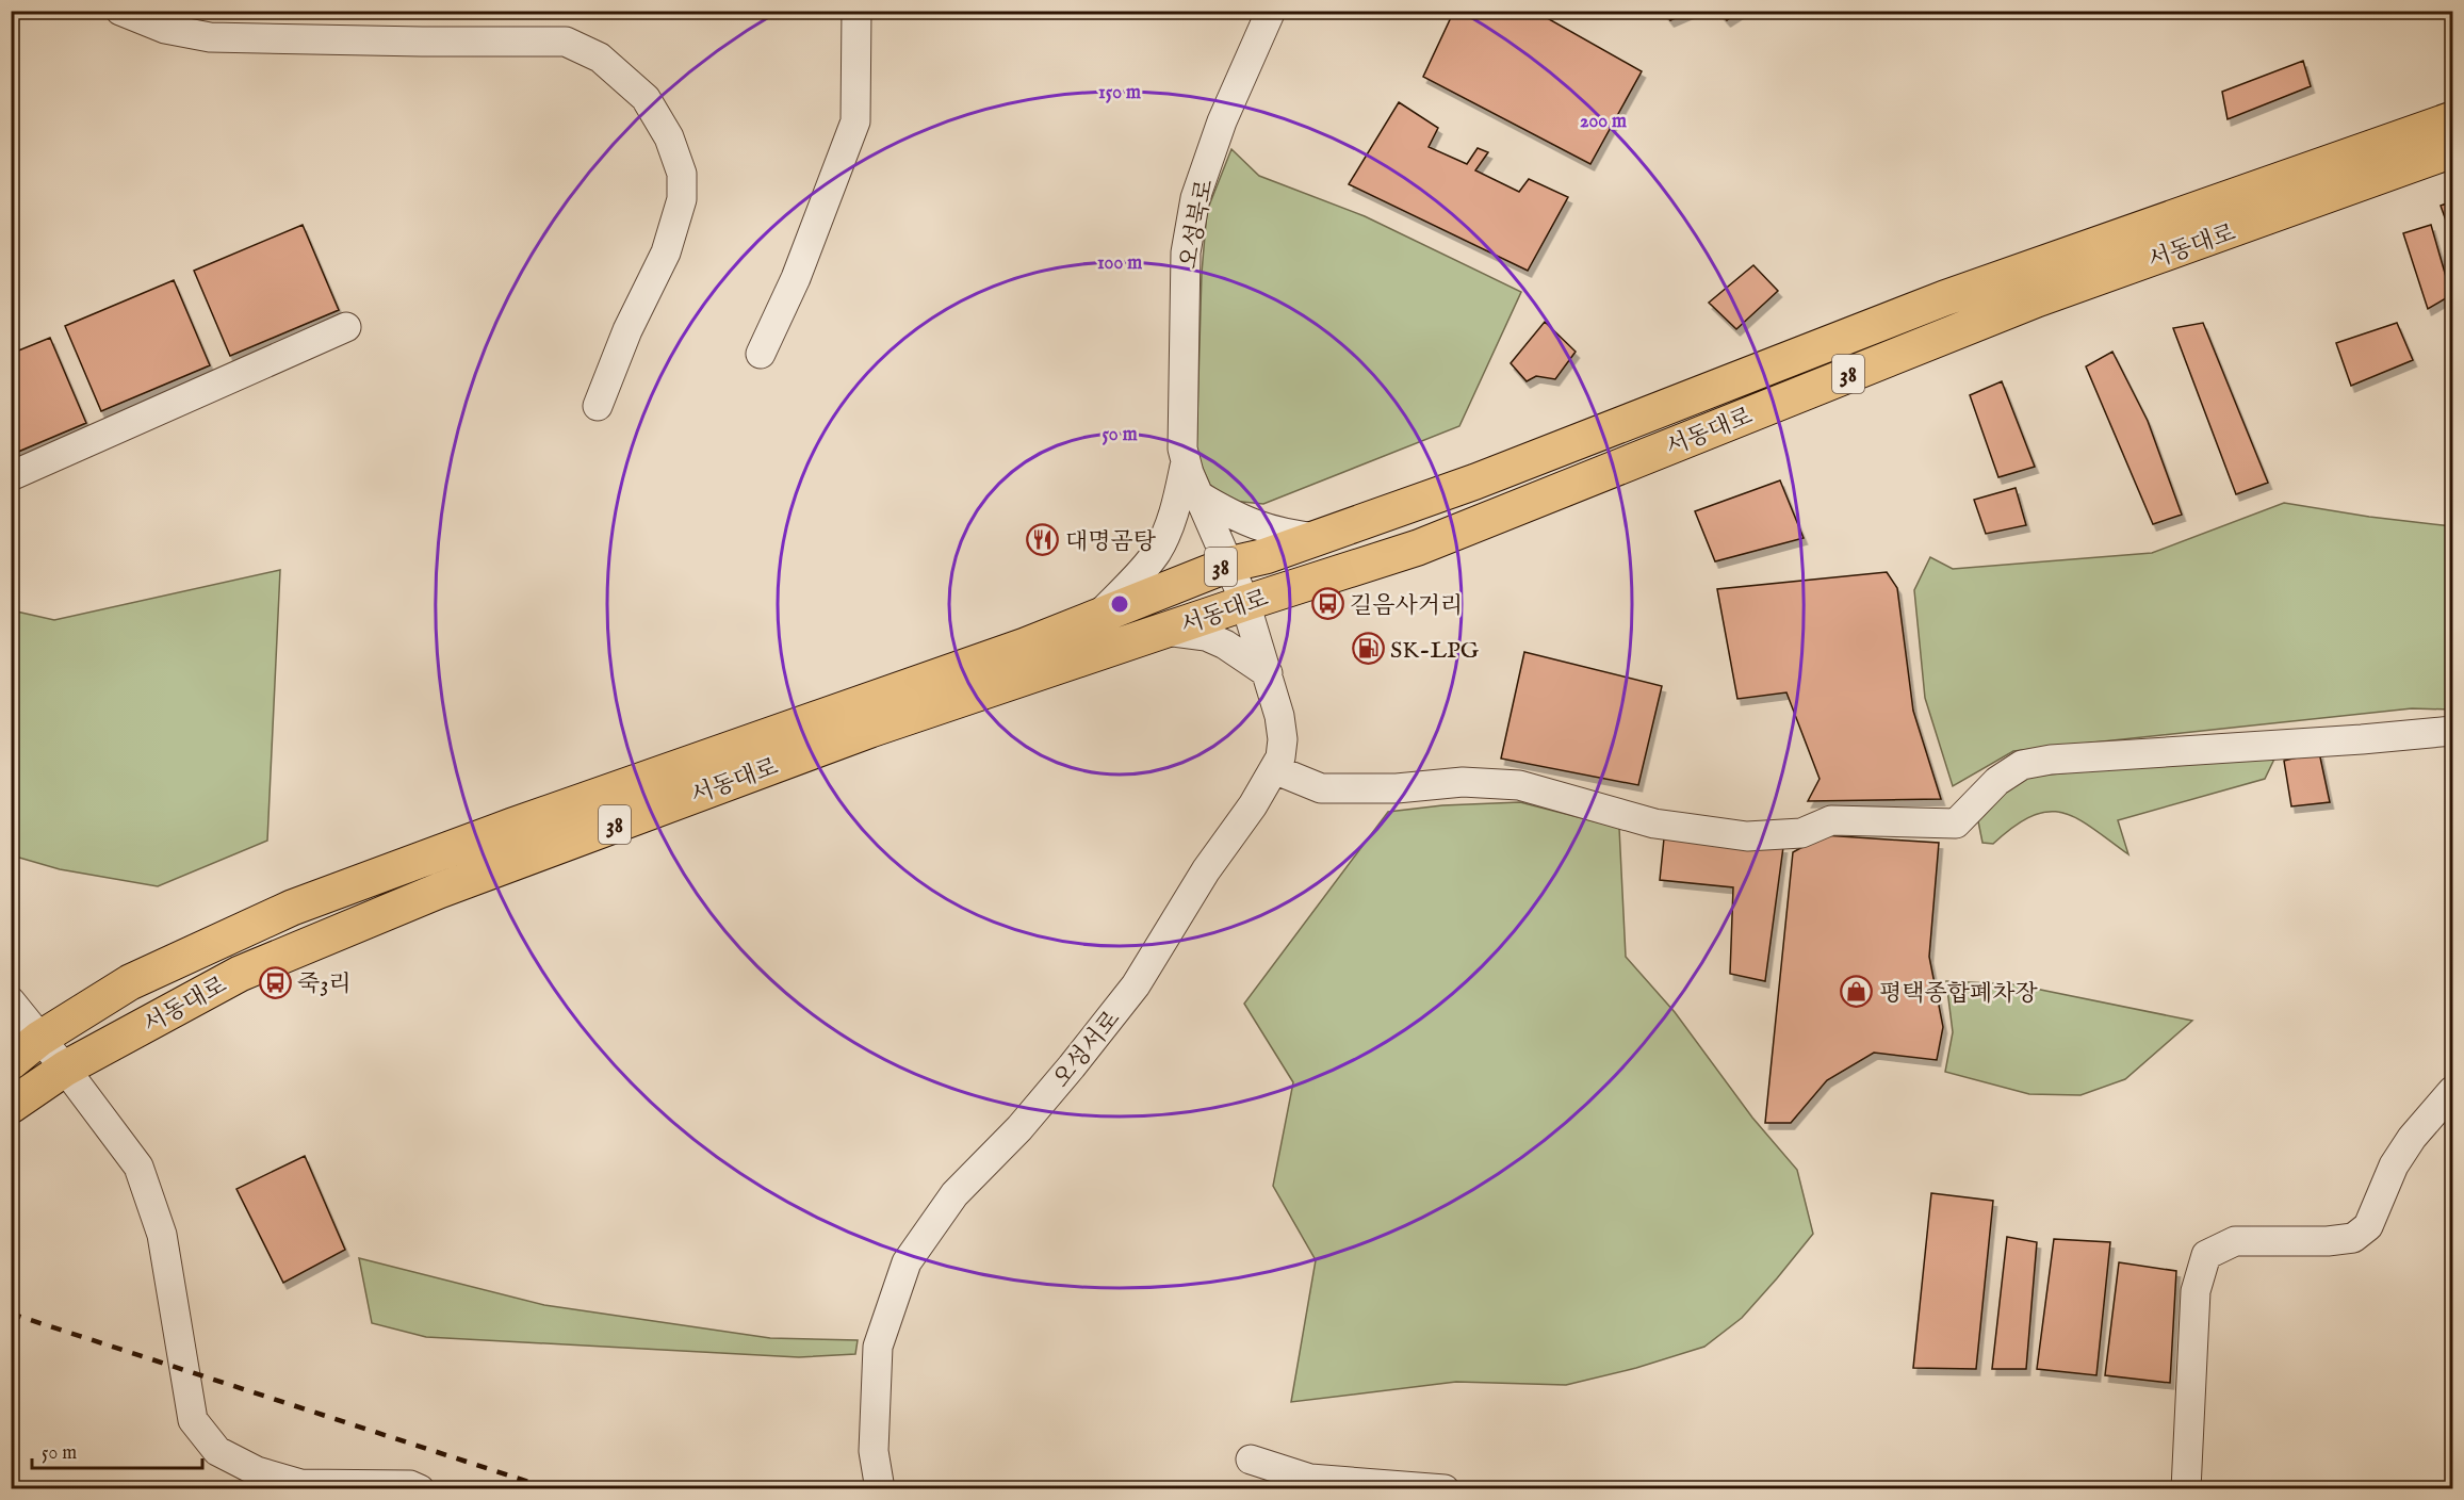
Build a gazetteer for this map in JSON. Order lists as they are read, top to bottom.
{
  "streets": {
    "main road": ["서동대로", "38"],
    "street": ["오성북로", "오성서로"]
  },
  "crossings": [
    ["오성북로", "오성서로"],
    ["서동대로", "오성서로"]
  ],
  "places": {
    "restaurant": ["대명곰탕"],
    "bus stop": ["길음사거리", "죽3리"],
    "fuel station": ["SK-LPG"],
    "shop": ["평택종합폐차장"]
  },
  "scale_bar": "50 m",
  "rings": [
    "150 m",
    "200 m",
    "100 m",
    "50 m"
  ]
}
